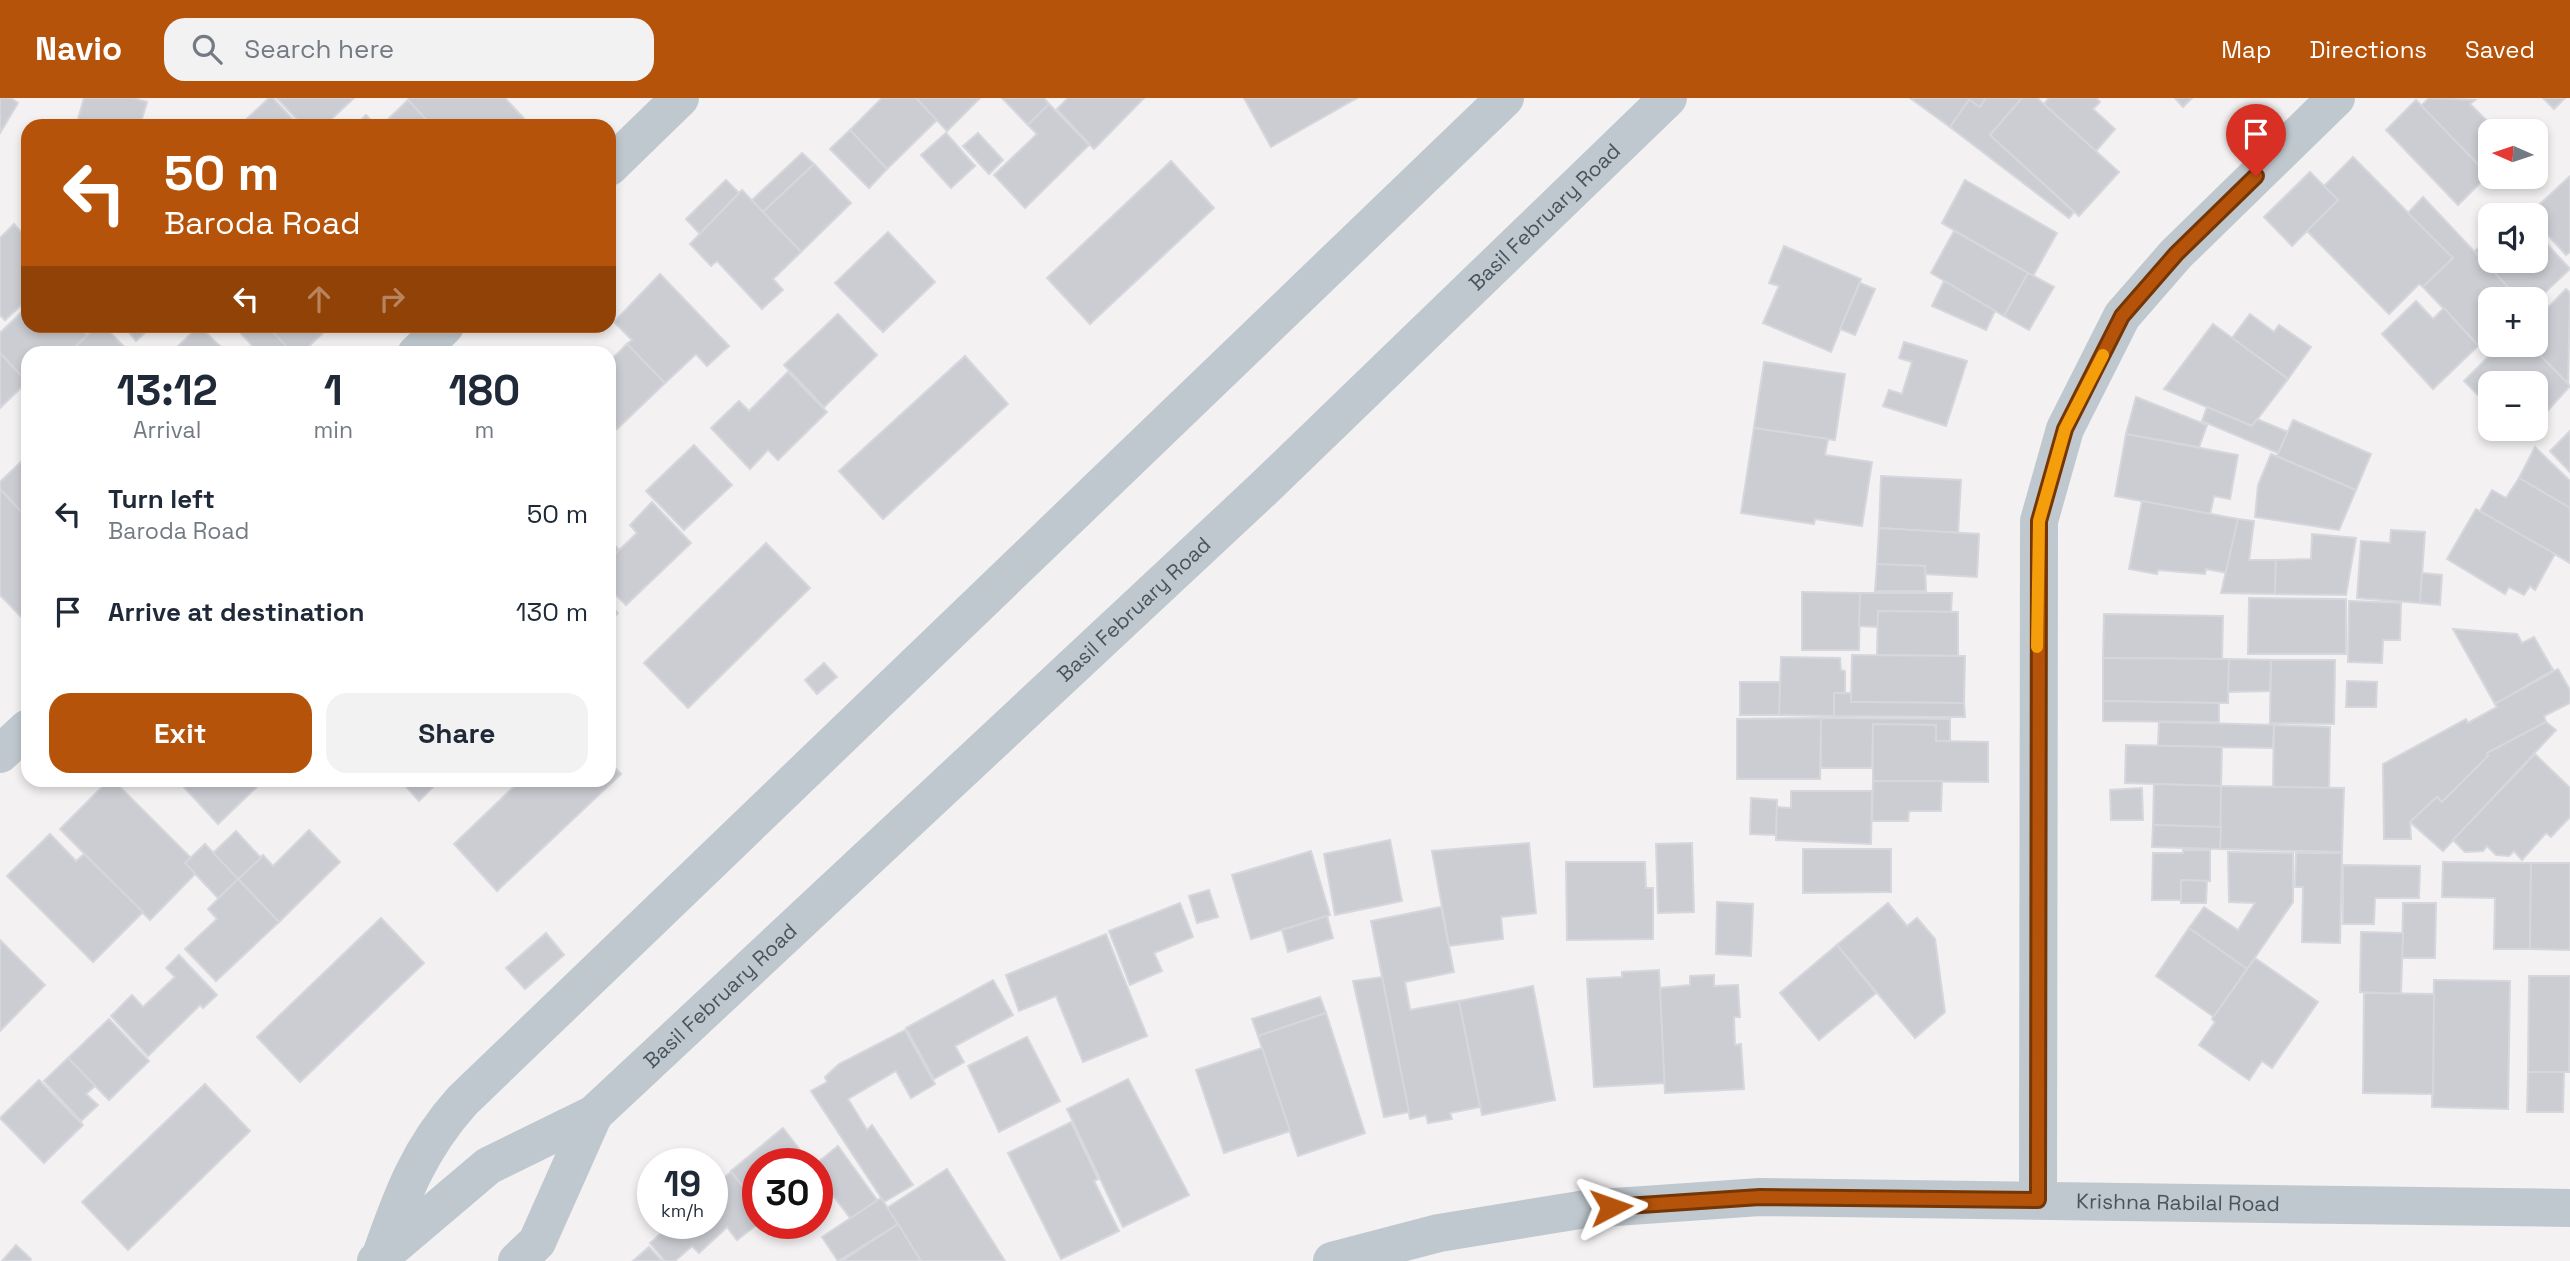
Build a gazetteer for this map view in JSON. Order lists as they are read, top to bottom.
{
  "streets": {
    "street": ["Basil February Road", "Krishna Rabilal Road"]
  },
  "north": "left",
  "page": {
    "header": "Navio",
    "search": "Search here",
    "nav": ["Map", "Directions", "Saved"],
    "map_buttons": ["+", "−"],
    "turn": ["50 m", "Baroda Road"],
    "eta": [
      "13:12",
      "Arrival",
      "1",
      "min",
      "180",
      "m"
    ],
    "list": [
      {
        "name": "Turn left",
        "note": "Baroda Road",
        "value": "50 m"
      },
      {
        "name": "Arrive at destination",
        "value": "130 m"
      }
    ],
    "buttons": ["Exit", "Share"],
    "speed": "19 km/h",
    "limit": "30"
  }
}
